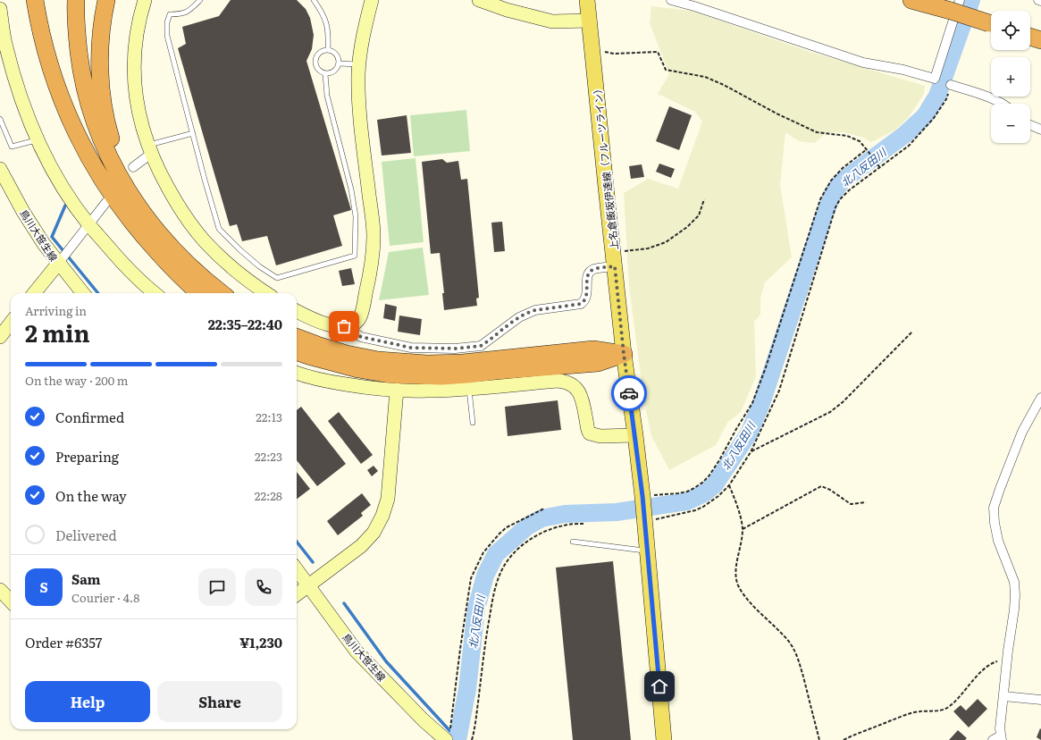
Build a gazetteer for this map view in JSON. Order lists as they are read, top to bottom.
{
  "streets": {
    "main road": ["上名倉飯坂伊達線（フルーツライン）"],
    "street": ["鳥川大笹生線"]
  },
  "water": ["北八反田川"],
  "page": {
    "map_buttons": ["+", "−"],
    "heading": ["2 min", "Arriving in", "22:35–22:40"],
    "panel": [
      "Sam",
      "Courier · 4.8",
      "Order #6357",
      "¥1,230"
    ],
    "bar": "On the way · 200 m",
    "list": [
      ["Confirmed", "22:13"],
      ["Preparing", "22:23"],
      ["On the way", "22:28"],
      "Delivered"
    ],
    "round": "S",
    "buttons": ["Help", "Share"]
  }
}
